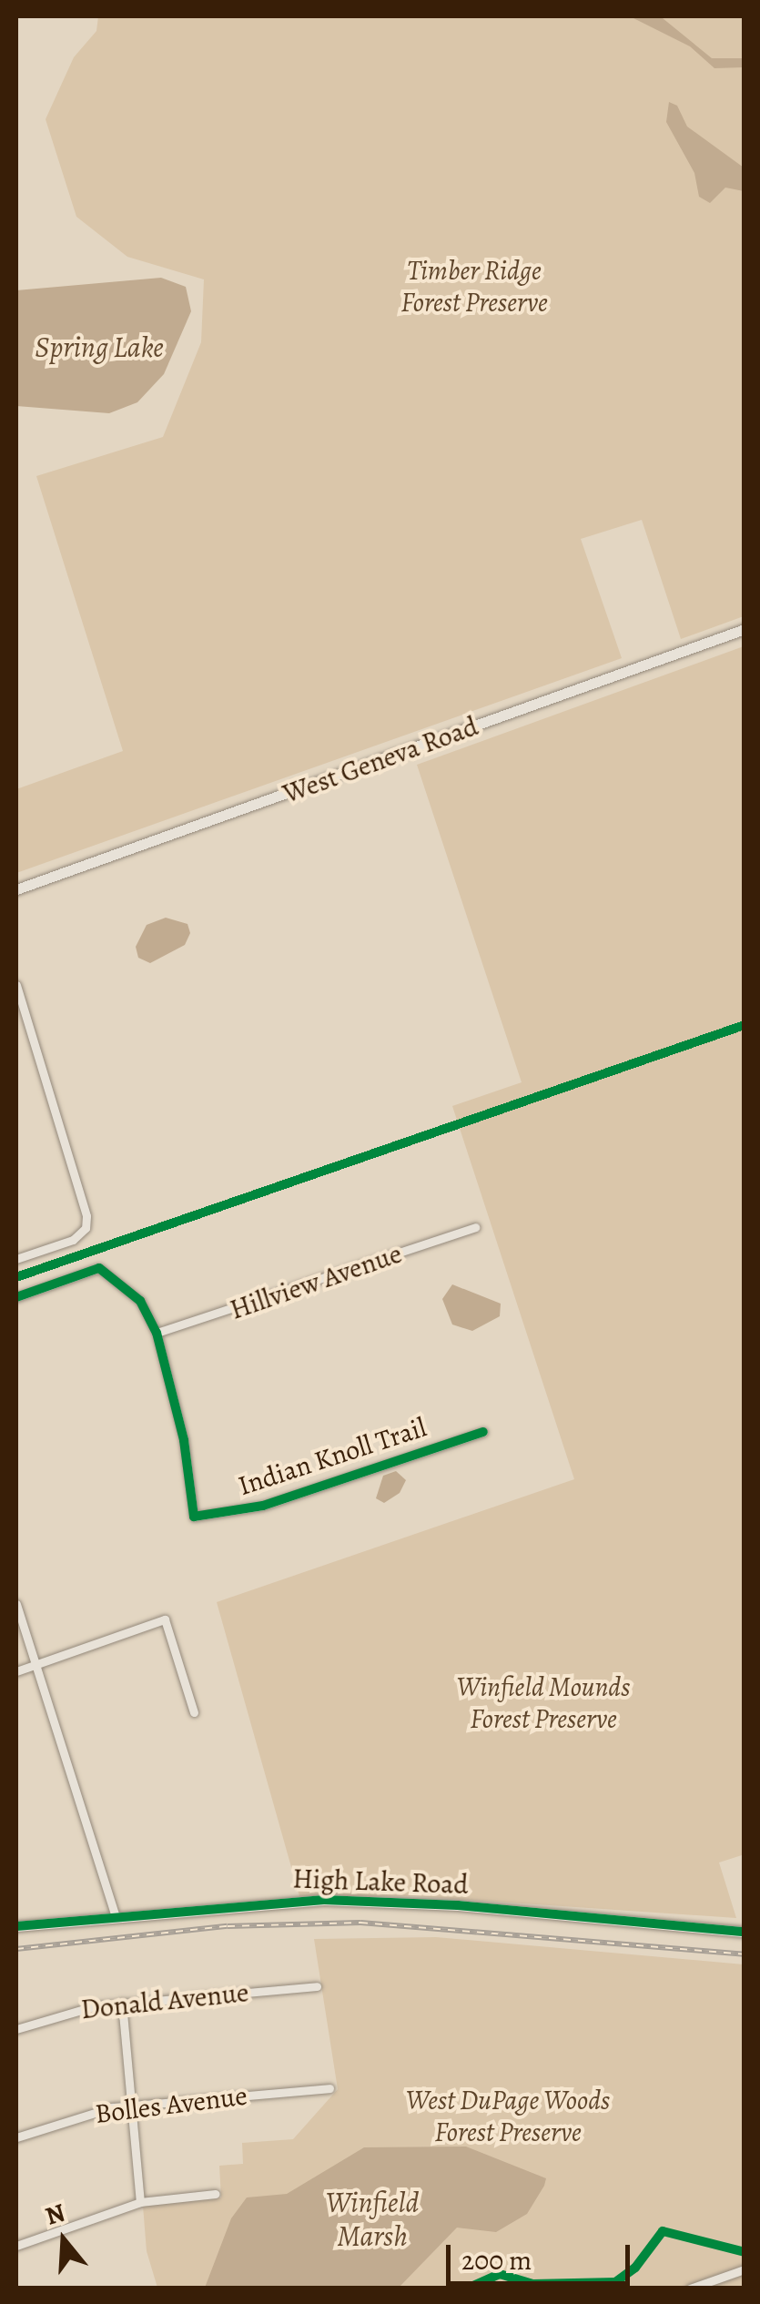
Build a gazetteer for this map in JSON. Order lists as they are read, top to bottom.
{
  "streets": {
    "main road": ["West Geneva Road", "High Lake Road"],
    "street": [
      "Hillview Avenue",
      "Indian Knoll Trail",
      "Donald Avenue",
      "Bolles Avenue"
    ]
  },
  "crossings": [
    ["Hillview Avenue", "Indian Knoll Trail"]
  ],
  "water": ["Spring Lake", "Winfield Marsh"],
  "parks": ["Timber Ridge Forest Preserve", "Winfield Mounds Forest Preserve", "West DuPage Woods Forest Preserve"],
  "scale_bar": "200 m",
  "north": "top"
}
